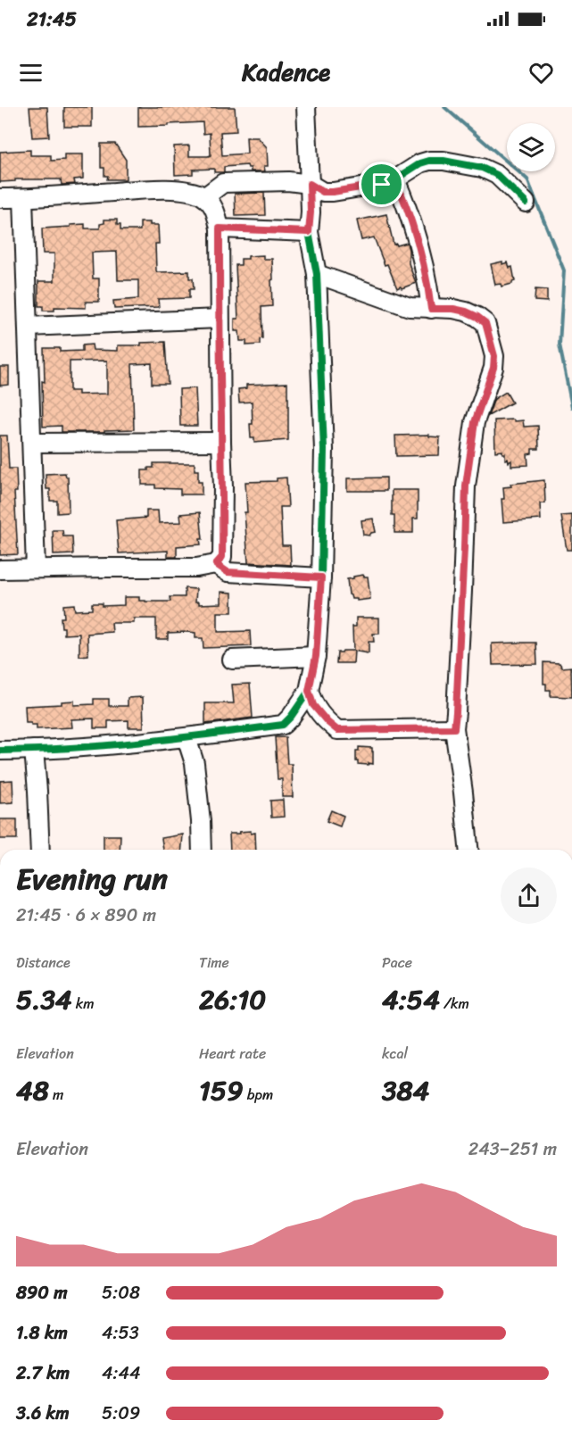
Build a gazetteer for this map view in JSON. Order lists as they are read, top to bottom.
{
  "page": {
    "status": "21:45",
    "header": "Kadence",
    "heading": ["Evening run", "21:45 · 6 × 890 m"],
    "stats": [
      ["Distance", "5.34 km"],
      ["Time", "26:10"],
      ["Pace", "4:54 /km"],
      ["Elevation", "48 m"],
      ["Heart rate", "159 bpm"],
      ["kcal", "384"]
    ],
    "chart": ["Elevation", "243–251 m"],
    "list": [
      {
        "name": "890 m",
        "note": "5:08"
      },
      {
        "name": "1.8 km",
        "note": "4:53"
      },
      {
        "name": "2.7 km",
        "note": "4:44"
      },
      {
        "name": "3.6 km",
        "note": "5:09"
      }
    ]
  }
}
